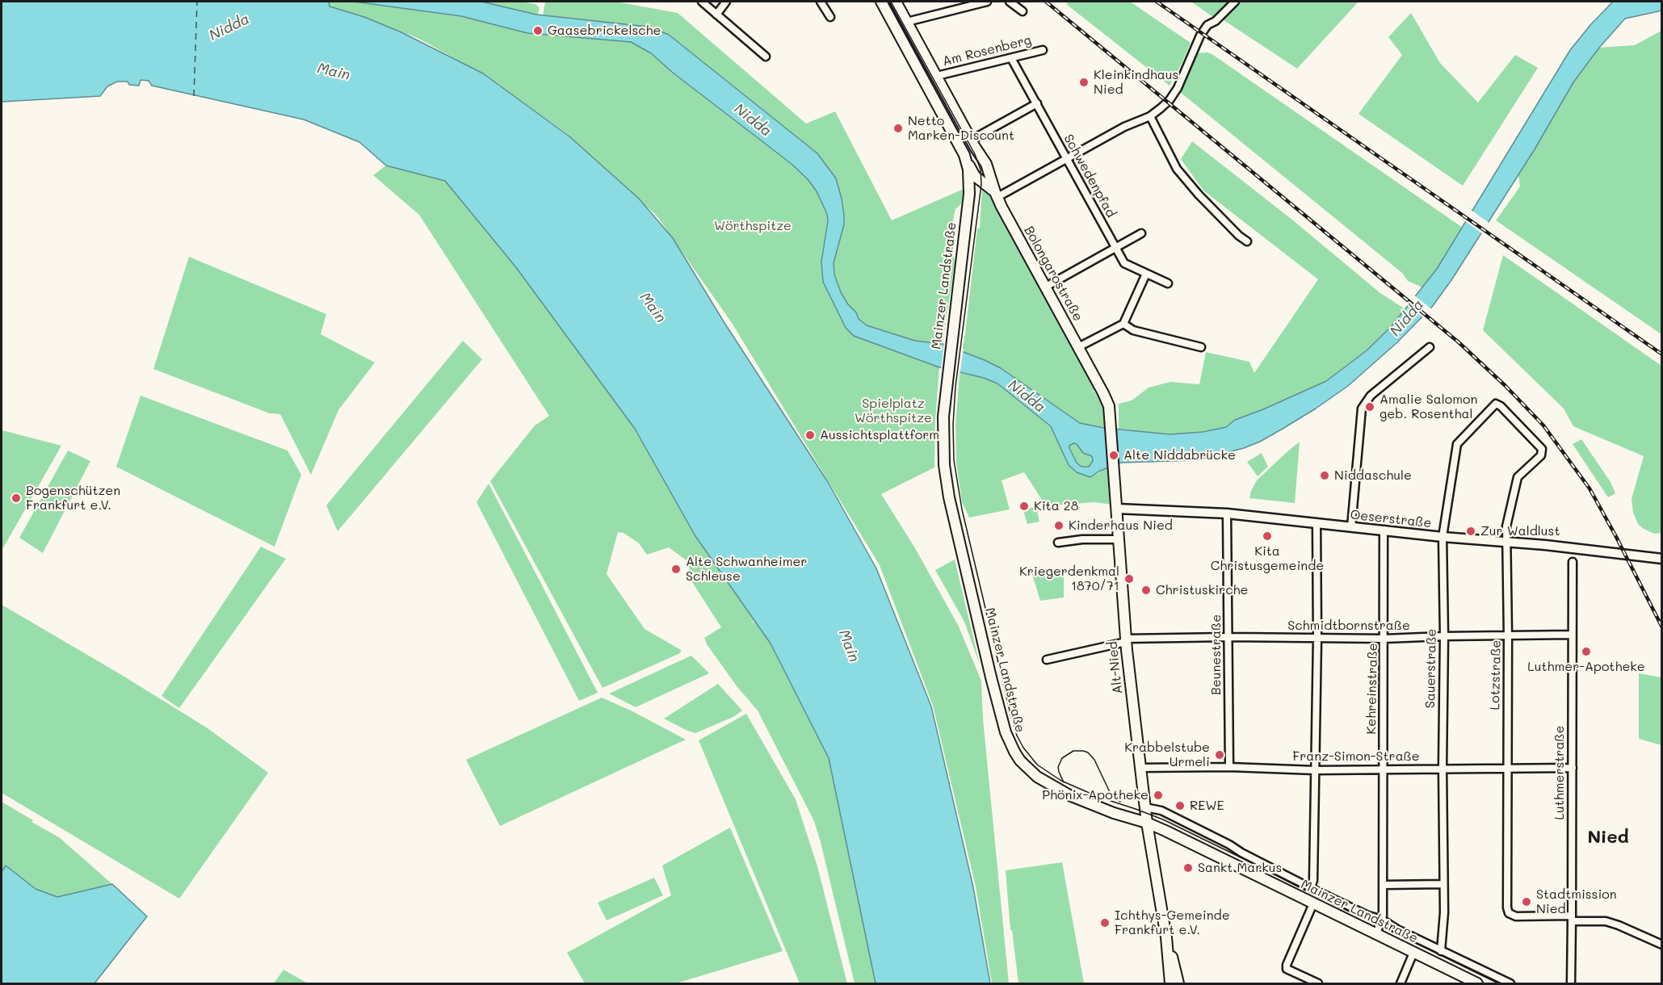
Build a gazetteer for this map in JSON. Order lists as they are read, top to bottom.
{
  "streets": {
    "main road": ["Bolongarostraße", "Mainzer Landstraße", "Alt-Nied"],
    "street": [
      "Am Rosenberg",
      "Schwedenpfad",
      "Oeserstraße",
      "Schmidtbornstraße",
      "Beunestraße",
      "Sauerstraße",
      "Lotzstraße",
      "Kehreinstraße",
      "Franz-Simon-Straße",
      "Luthmerstraße"
    ]
  },
  "crossings": [
    ["Am Rosenberg", "Schwedenpfad"],
    ["Bolongarostraße", "Oeserstraße"],
    ["Bolongarostraße", "Alt-Nied"],
    ["Mainzer Landstraße", "Alt-Nied"],
    ["Mainzer Landstraße", "Sauerstraße"],
    ["Mainzer Landstraße", "Kehreinstraße"],
    ["Oeserstraße", "Beunestraße"],
    ["Oeserstraße", "Alt-Nied"],
    ["Oeserstraße", "Sauerstraße"],
    ["Oeserstraße", "Lotzstraße"],
    ["Oeserstraße", "Kehreinstraße"],
    ["Schmidtbornstraße", "Beunestraße"],
    ["Schmidtbornstraße", "Alt-Nied"],
    ["Schmidtbornstraße", "Sauerstraße"],
    ["Schmidtbornstraße", "Lotzstraße"],
    ["Schmidtbornstraße", "Kehreinstraße"],
    ["Schmidtbornstraße", "Luthmerstraße"],
    ["Beunestraße", "Franz-Simon-Straße"],
    ["Alt-Nied", "Franz-Simon-Straße"],
    ["Sauerstraße", "Lotzstraße"],
    ["Sauerstraße", "Franz-Simon-Straße"],
    ["Lotzstraße", "Franz-Simon-Straße"],
    ["Lotzstraße", "Luthmerstraße"],
    ["Kehreinstraße", "Franz-Simon-Straße"],
    ["Franz-Simon-Straße", "Luthmerstraße"]
  ],
  "districts": ["Nied"],
  "water": ["Nidda", "Main"],
  "parks": ["Wörthspitze", "Spielplatz Wörthspitze"],
  "places": [
    "Gaasebrickelsche",
    "Kleinkindhaus Nied",
    "Netto Marken-Discount",
    "Amalie Salomon geb. Rosenthal",
    "Aussichtsplattform",
    "Alte Niddabrücke",
    "Niddaschule",
    "Bogenschützen Frankfurt e.V.",
    "Kita 28",
    "Kinderhaus Nied",
    "Zur Waldlust",
    "Kita Christusgemeinde",
    "Alte Schwanheimer Schleuse",
    "Kriegerdenkmal 1870/71",
    "Christuskirche",
    "Luthmer-Apotheke",
    "Krabbelstube Urmeli",
    "Phönix-Apotheke",
    "REWE",
    "Sankt Markus",
    "Stadtmission Nied",
    "Ichthys-Gemeinde Frankfurt e.V."
  ]
}
